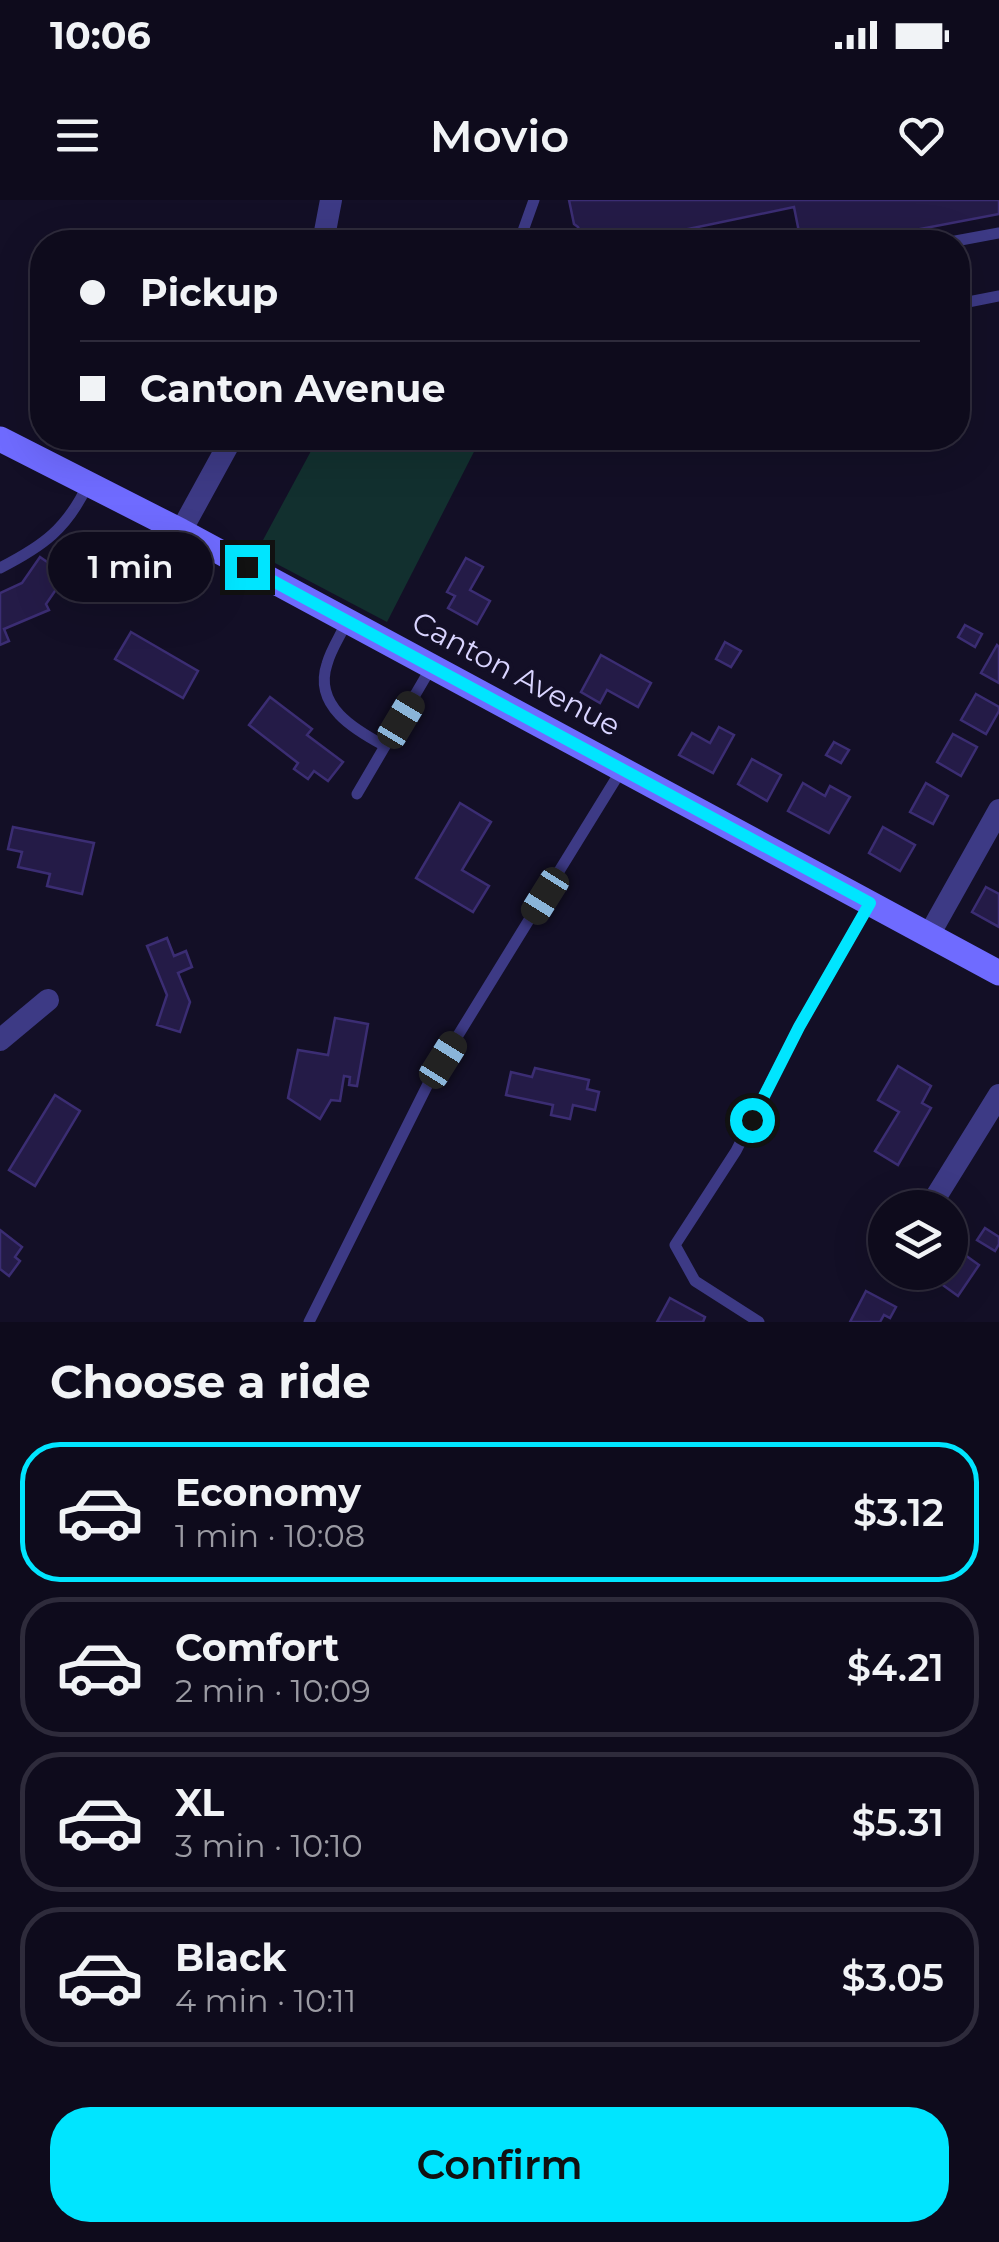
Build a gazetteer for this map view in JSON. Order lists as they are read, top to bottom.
{
  "streets": {
    "main road": ["Canton Avenue"]
  },
  "page": {
    "status": "10:06",
    "header": "Movio",
    "banner": ["Pickup", "Canton Avenue"],
    "bubble": "1 min",
    "heading": "Choose a ride",
    "list": [
      {
        "name": "Economy",
        "note": "1 min · 10:08",
        "value": "$3.12"
      },
      {
        "name": "Comfort",
        "note": "2 min · 10:09",
        "value": "$4.21"
      },
      {
        "name": "XL",
        "note": "3 min · 10:10",
        "value": "$5.31"
      },
      {
        "name": "Black",
        "note": "4 min · 10:11",
        "value": "$3.05"
      }
    ],
    "buttons": "Confirm"
  }
}
